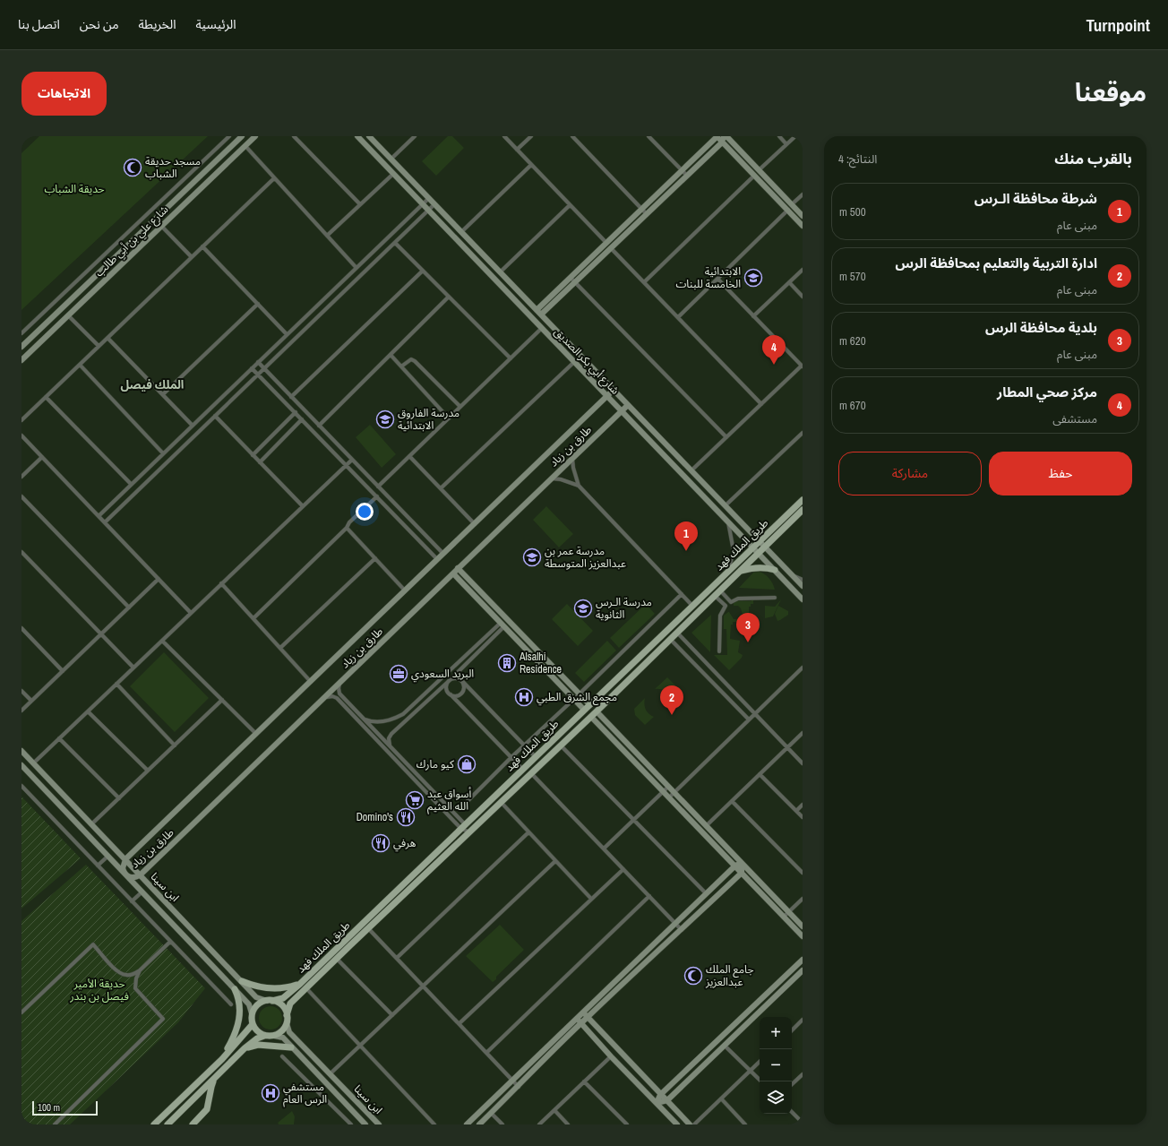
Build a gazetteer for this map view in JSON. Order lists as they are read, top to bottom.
{
  "streets": {
    "main road": ["طريق الملك فهد"],
    "street": [
      "شارع علي بن أبي طالب",
      "شارع أبي بكر الصديق",
      "طارق بن زياد",
      "ابن سينا"
    ]
  },
  "crossings": [
    ["شارع أبي بكر الصديق", "طارق بن زياد"],
    ["شارع أبي بكر الصديق", "طريق الملك فهد"],
    ["طارق بن زياد", "ابن سينا"],
    ["طريق الملك فهد", "ابن سينا"]
  ],
  "districts": ["الملك فيصل"],
  "parks": ["حديقة الشباب", "حديقة الأمير فيصل بن بندر"],
  "places": {
    "mosque": ["مسجد حديقة الشباب", "جامع الملك عبدالعزيز"],
    "school or university": [
      "الابتدائية الخامسة للبنات",
      "مدرسة الفاروق الابتدائية",
      "مدرسة عمر بن عبدالعزيز المتوسطة",
      "مدرسة الـرس الثانوية"
    ],
    "building": ["Alsalhi Residence"],
    "office": ["البريد السعودي"],
    "hospital": ["مجمع الشرق الطبي", "مستشفي الرس العام"],
    "shop": ["كيو مارك"],
    "supermarket": ["أسواق عبد الله العثيم"],
    "restaurant": ["Domino's", "هرفي"]
  },
  "scale_bar": "100 m",
  "page": {
    "header": "Turnpoint",
    "nav": [
      "الرئيسية",
      "الخريطة",
      "من نحن",
      "اتصل بنا"
    ],
    "title": "موقعنا",
    "buttons": [
      "الاتجاهات",
      ["حفظ", "مشاركة"]
    ],
    "heading": ["بالقرب منك", "النتائج: 4"],
    "list": [
      {
        "mark": "1",
        "name": "شرطة محافظة الـرس",
        "note": "مبنى عام",
        "value": "500 m"
      },
      {
        "mark": "2",
        "name": "ادارة التربية والتعليم بمحافظة الرس",
        "note": "مبنى عام",
        "value": "570 m"
      },
      {
        "mark": "3",
        "name": "بلدية محافظة الرس",
        "note": "مبنى عام",
        "value": "620 m"
      },
      {
        "mark": "4",
        "name": "مركز صحي المطار",
        "note": "مستشفى",
        "value": "670 m"
      }
    ],
    "pins": [
      "4",
      "1",
      "3",
      "2"
    ],
    "map_buttons": ["+", "−"],
    "scale": "100 m"
  }
}
